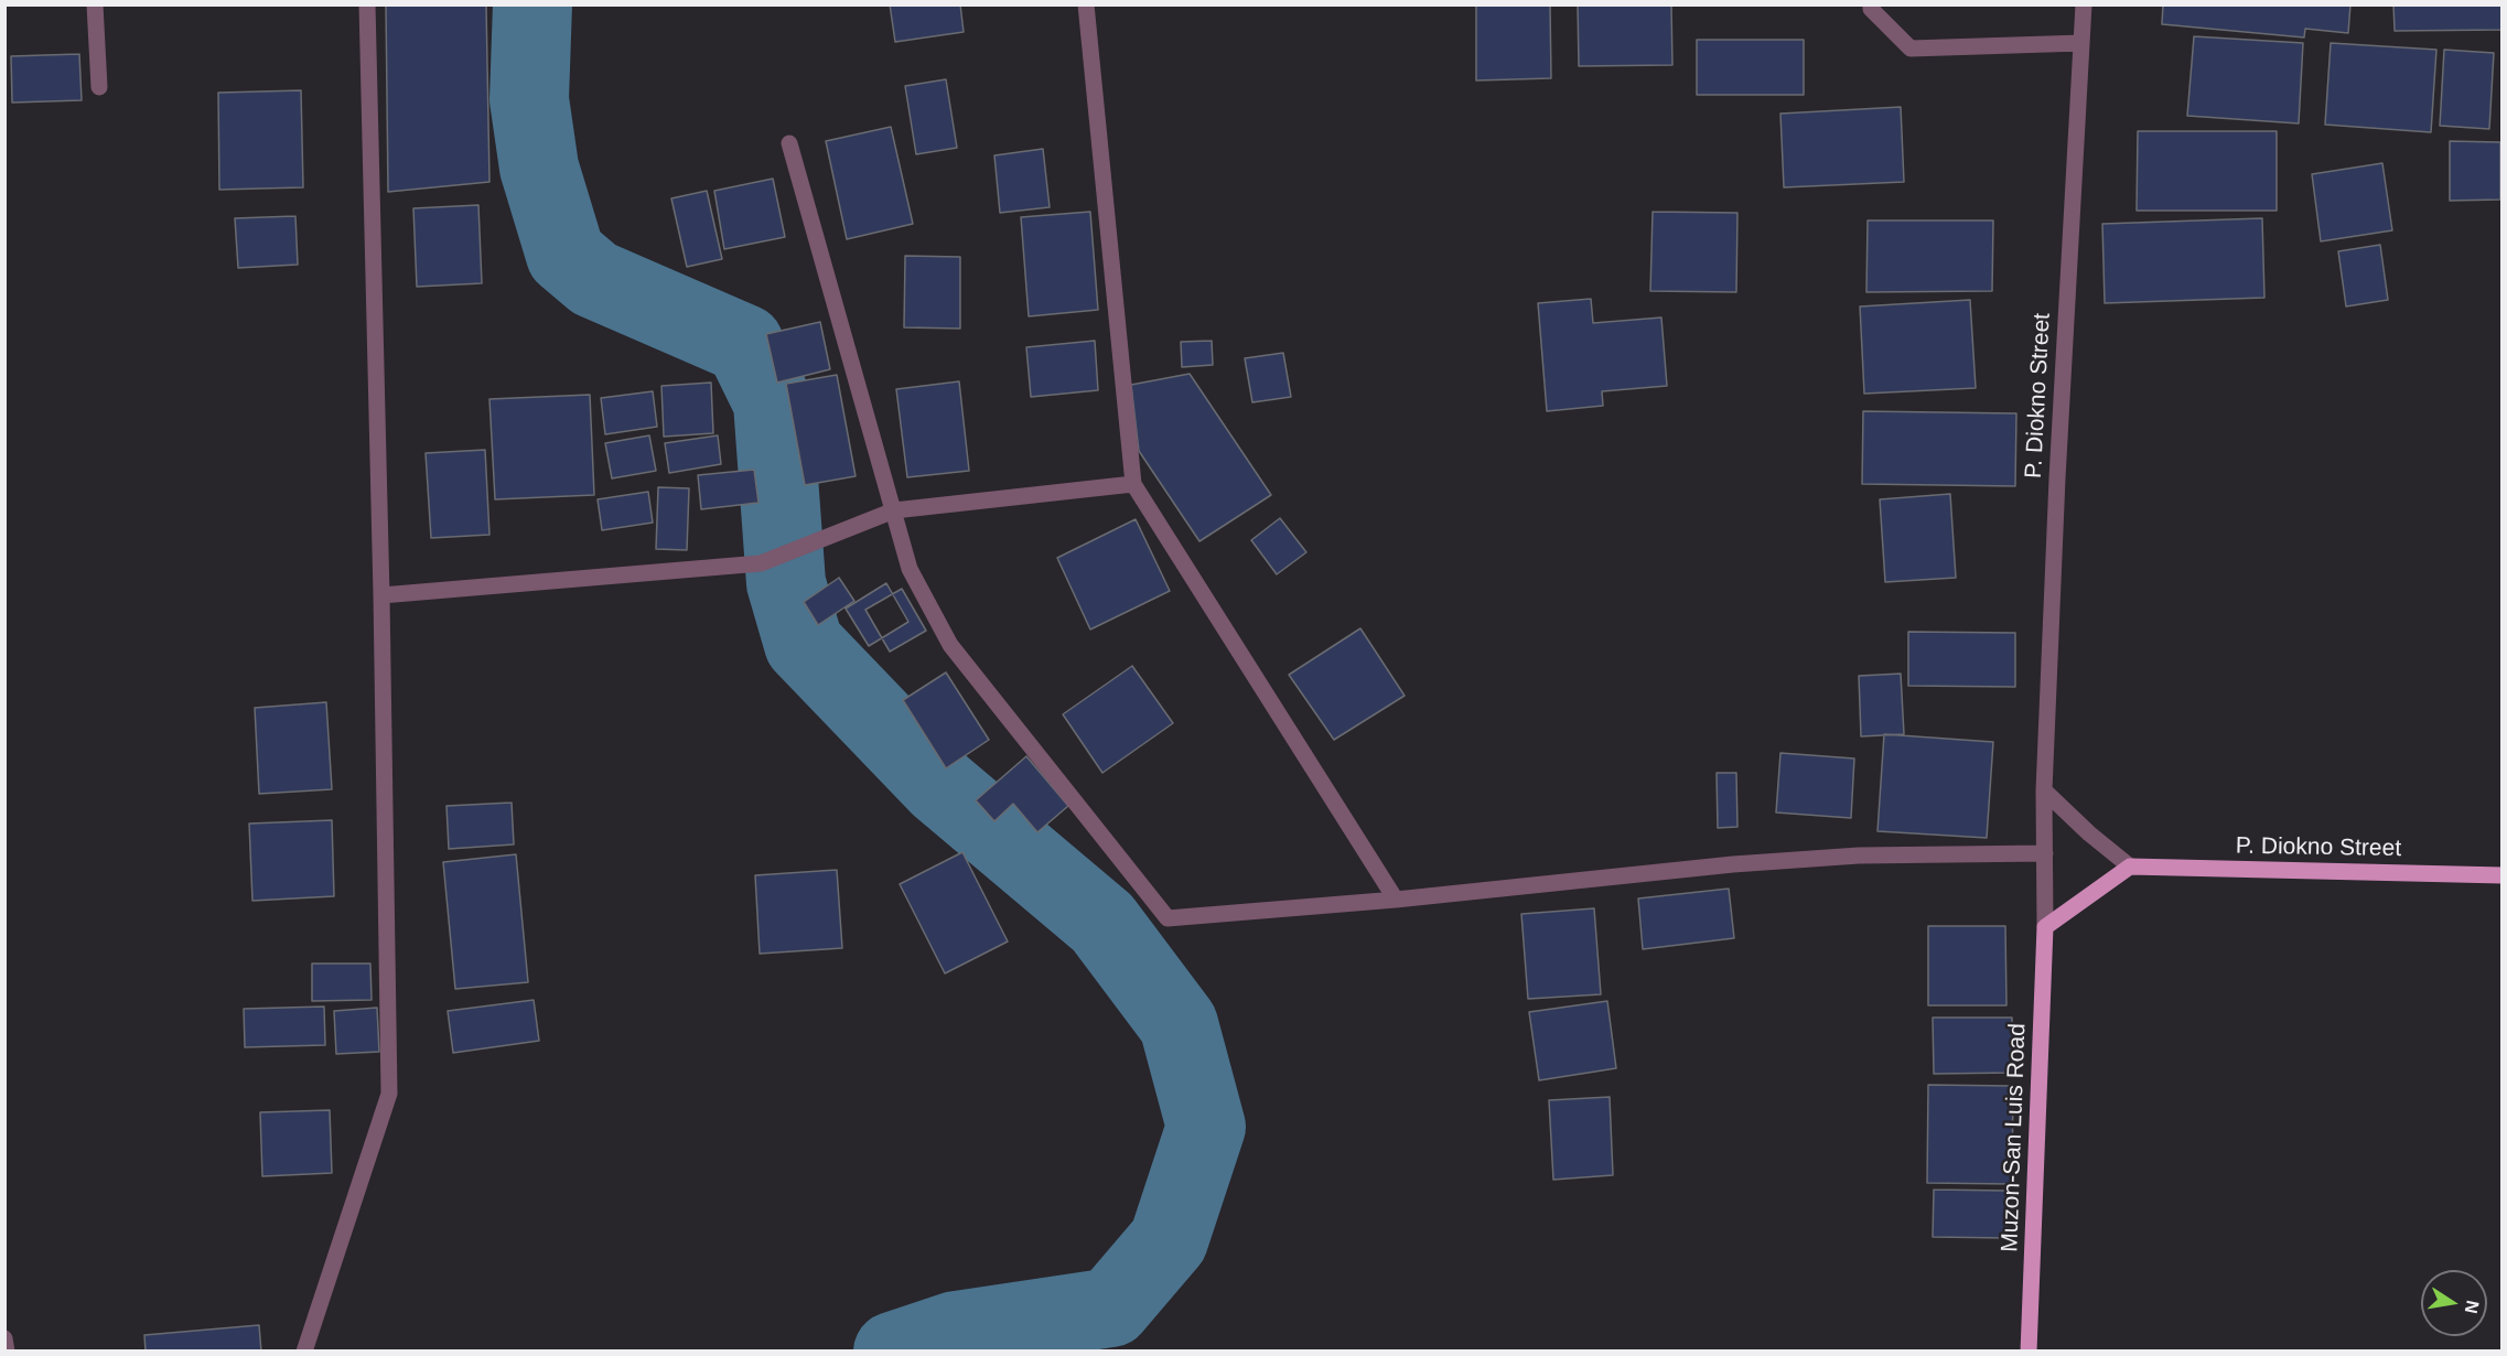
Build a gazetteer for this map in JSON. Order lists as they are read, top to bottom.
{
  "streets": {
    "main road": ["P. Diokno Street", "Muzon-San Luis Road"]
  },
  "crossings": [
    ["P. Diokno Street", "Muzon-San Luis Road"]
  ],
  "north": "right"
}
